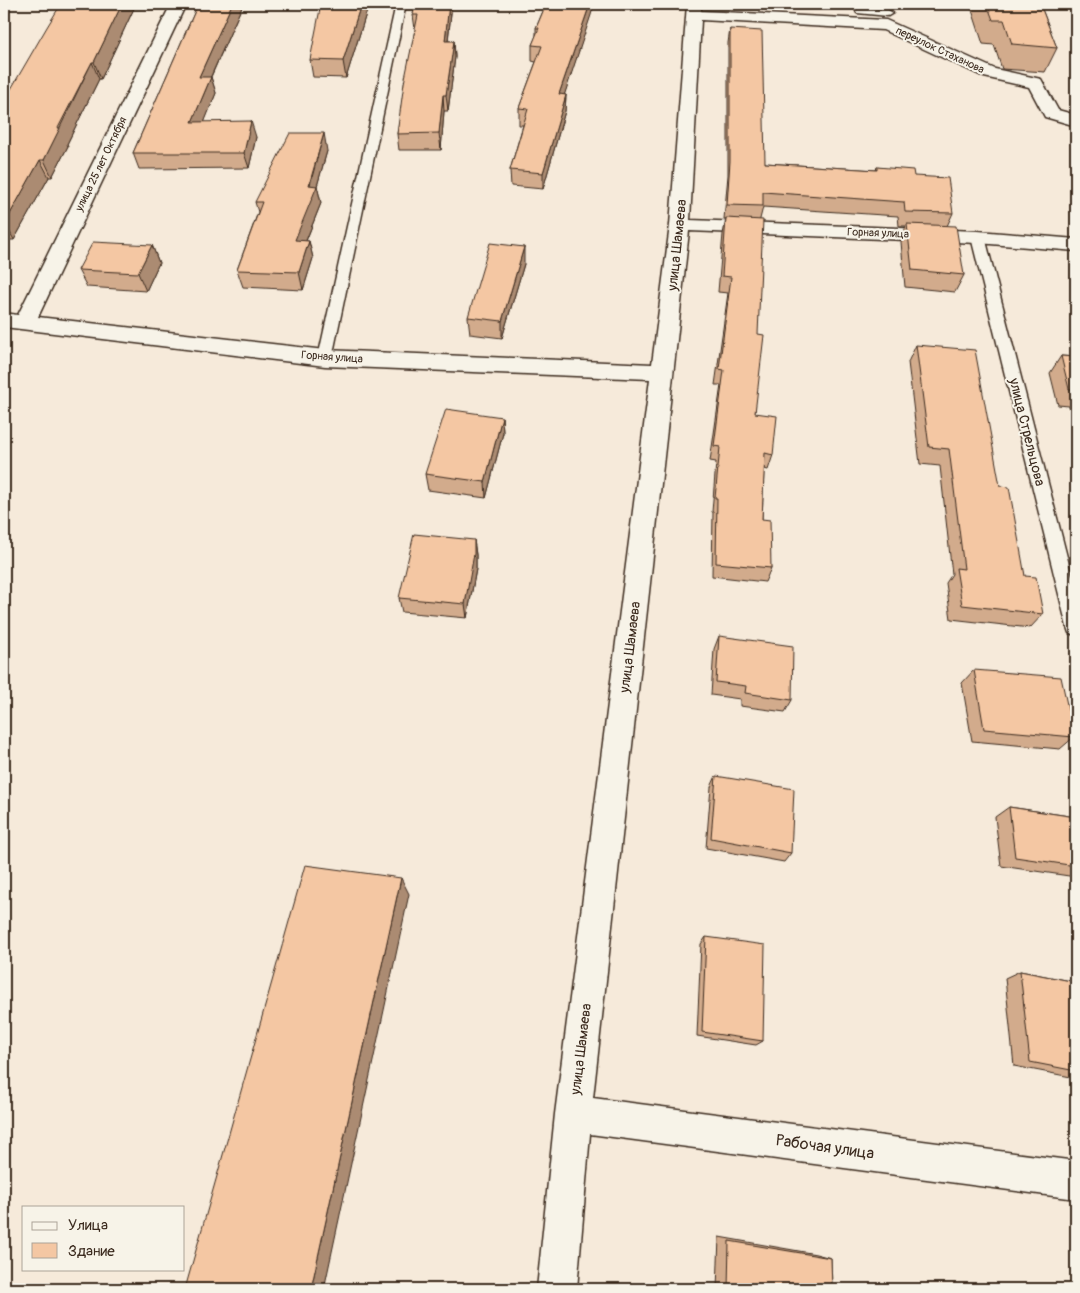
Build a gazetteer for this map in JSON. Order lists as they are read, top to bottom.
{
  "streets": {
    "street": [
      "переулок Стаханова",
      "улица 25 лет Октября",
      "Горная улица",
      "улица Шамаева",
      "Рабочая улица"
    ],
    "lane": ["улица Стрельцова"]
  },
  "crossings": [
    ["переулок Стаханова", "улица Шамаева"],
    ["улица 25 лет Октября", "Горная улица"],
    ["Горная улица", "улица Шамаева"],
    ["Горная улица", "улица Стрельцова"],
    ["улица Шамаева", "Рабочая улица"]
  ],
  "legend": ["Улица", "Здание"]
}
